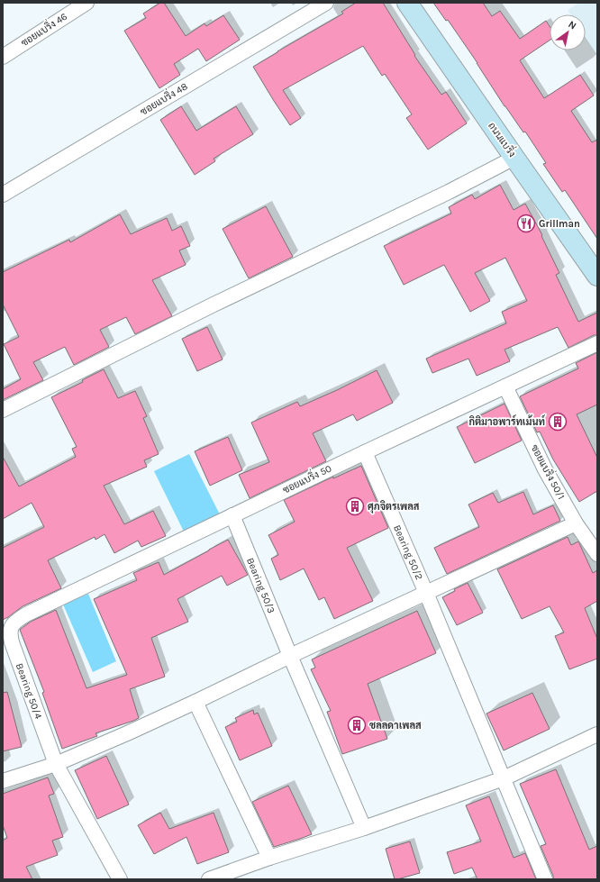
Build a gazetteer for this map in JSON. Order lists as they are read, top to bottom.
{
  "streets": {
    "main road": ["ถนนแบริ่ง"],
    "street": [
      "ซอยแบริ่ง 46",
      "ซอยแบริ่ง 48",
      "ซอยแบริ่ง 50/1",
      "ซอยแบริ่ง 50",
      "Bearing 50/2",
      "Bearing 50/3",
      "Bearing 50/4"
    ]
  },
  "crossings": [
    ["ซอยแบริ่ง 50/1", "ซอยแบริ่ง 50"],
    ["ซอยแบริ่ง 50", "Bearing 50/2"],
    ["ซอยแบริ่ง 50", "Bearing 50/3"],
    ["ซอยแบริ่ง 50", "Bearing 50/4"]
  ],
  "places": {
    "restaurant": ["Grillman"],
    "building": ["กิติมาอพาร์ทเม้นท์", "ศุภจิตรเพลส", "ชลลดาเพลส"]
  },
  "north": "top right"
}
